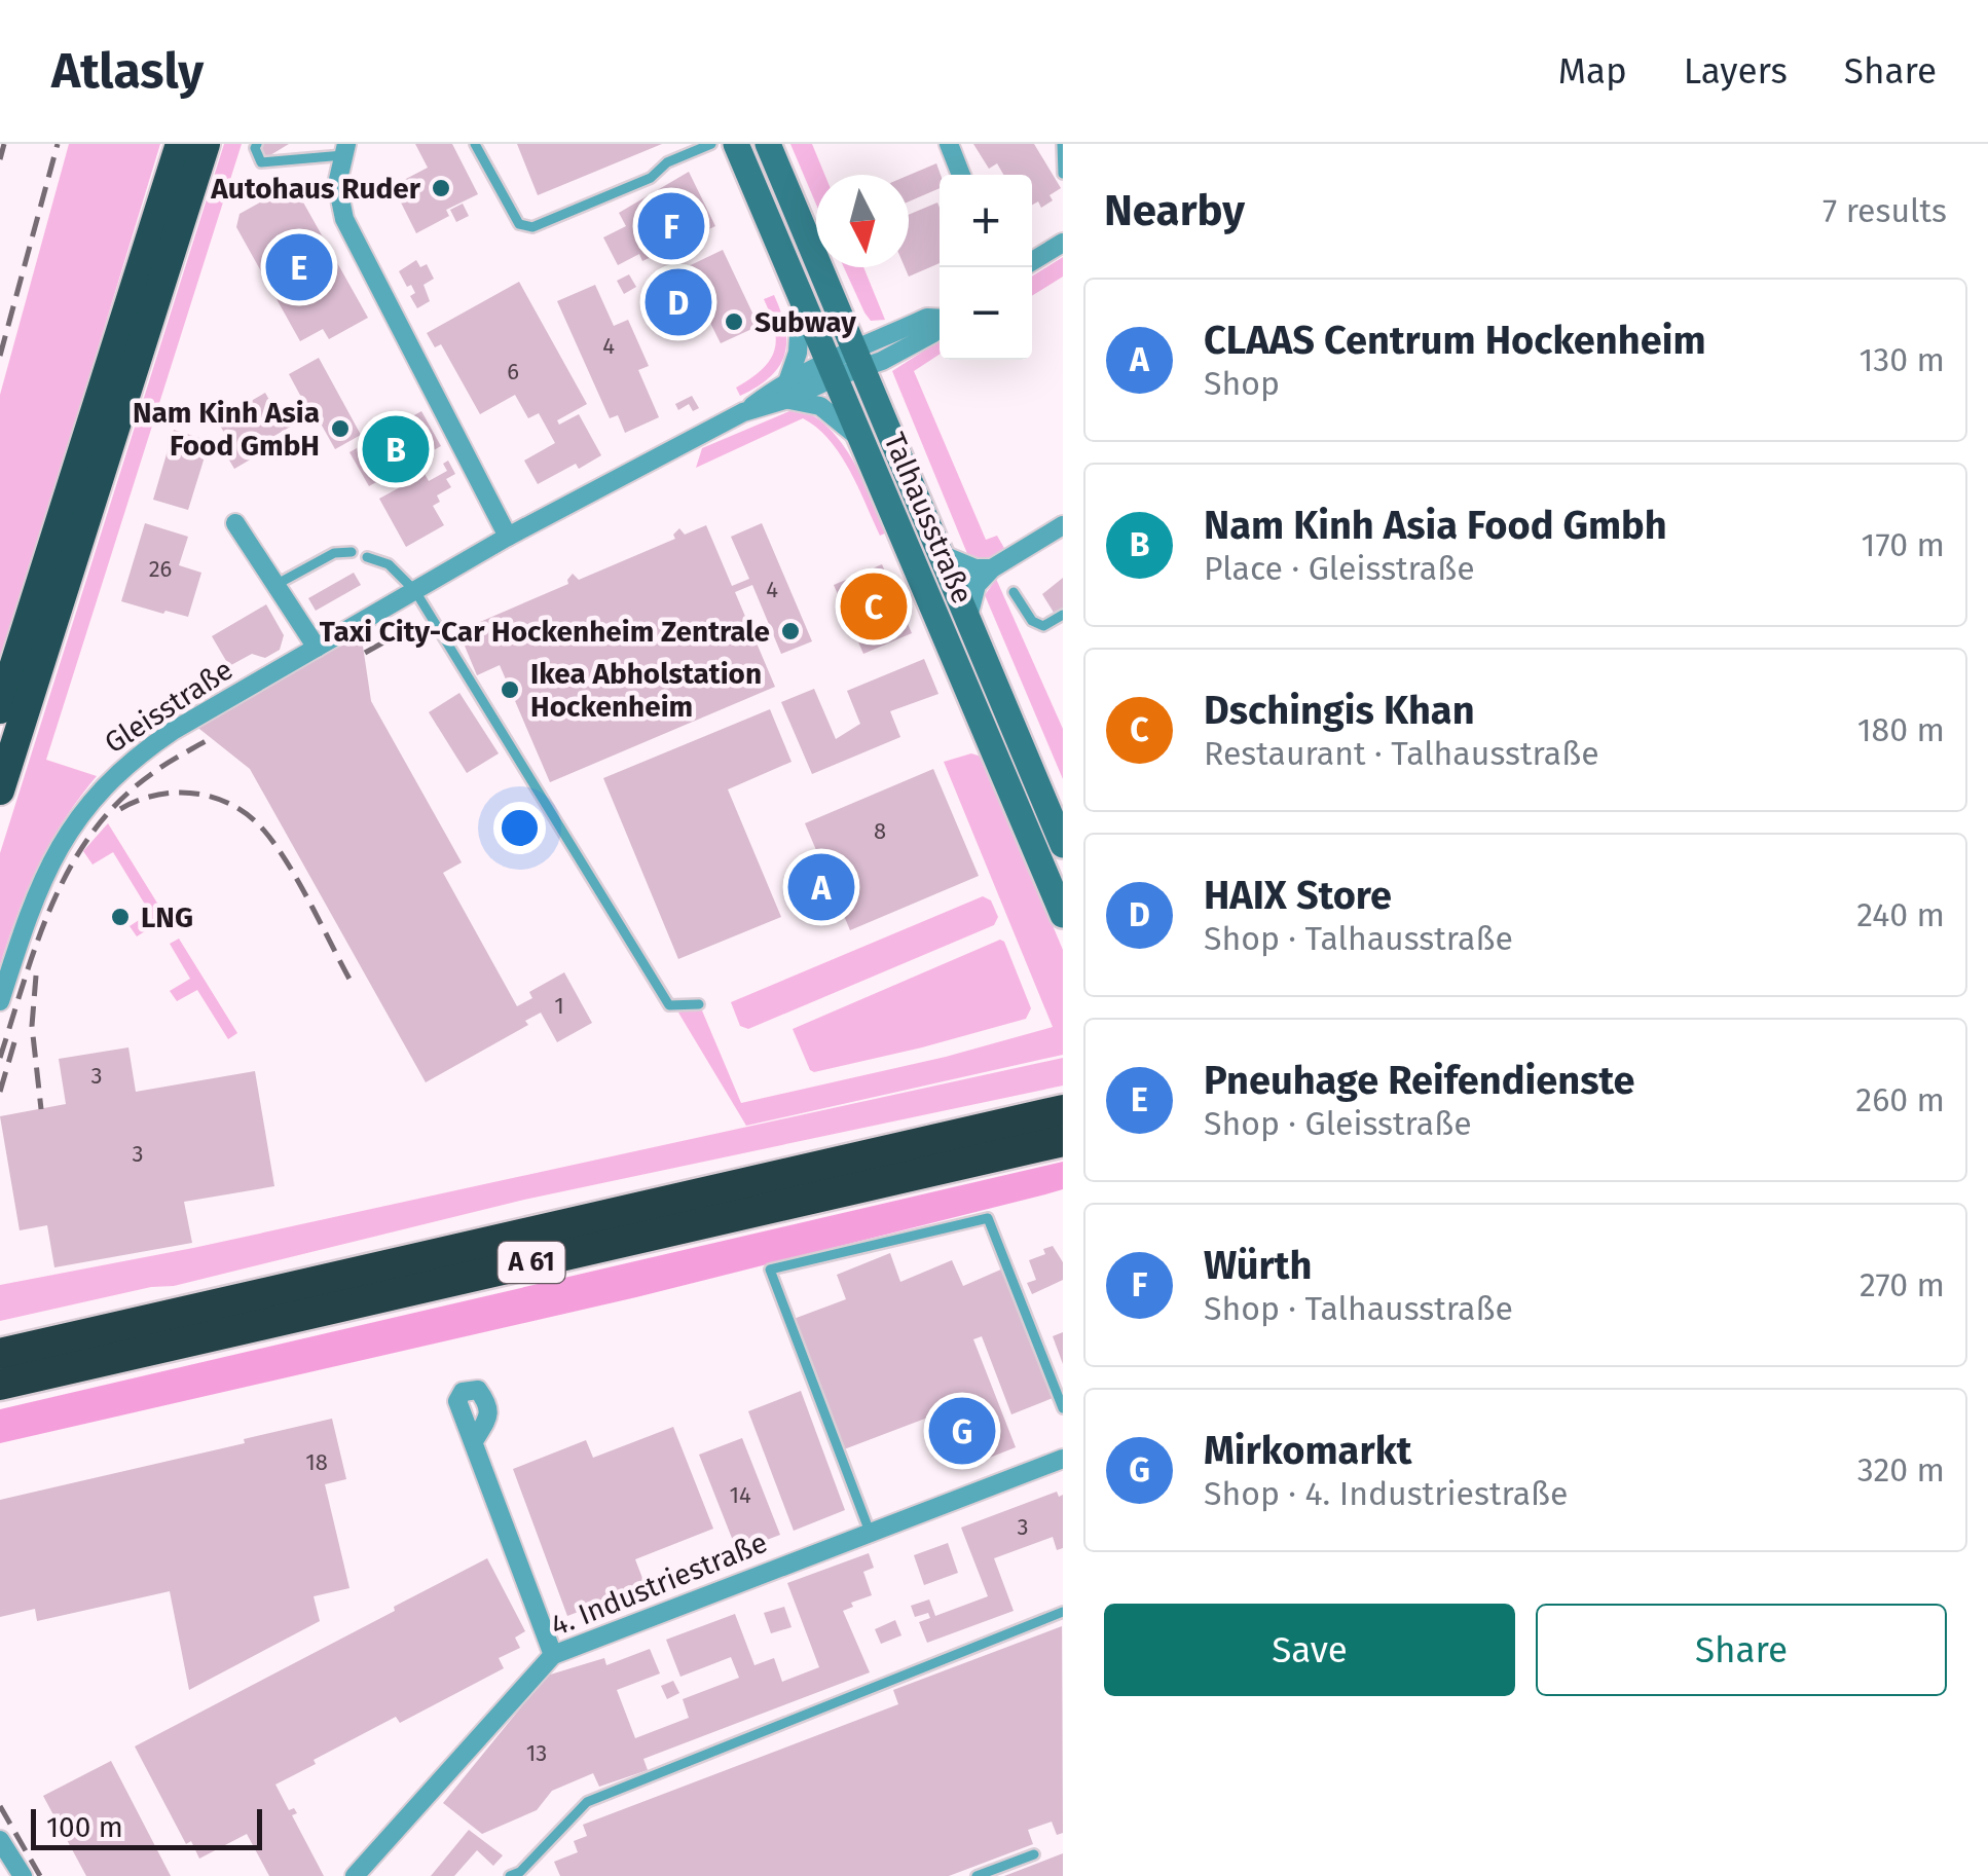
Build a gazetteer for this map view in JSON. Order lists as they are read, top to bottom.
{
  "streets": {
    "highway": ["A 61"],
    "main road": ["Talhausstraße"],
    "street": ["Gleisstraße", "4. Industriestraße"]
  },
  "crossings": [
    ["Talhausstraße", "Gleisstraße"]
  ],
  "places": [
    "Autohaus Ruder",
    "Subway",
    "Nam Kinh Asia Food GmbH",
    "Taxi City-Car Hockenheim Zentrale",
    "Ikea Abholstation Hockenheim",
    "LNG"
  ],
  "house_numbers": [
    "4",
    "6",
    "26",
    "4",
    "8",
    "1",
    "3",
    "3",
    "18",
    "14",
    "3",
    "13"
  ],
  "scale_bar": "100 m",
  "north": "bottom",
  "page": {
    "header": "Atlasly",
    "nav": ["Map", "Layers", "Share"],
    "heading": ["Nearby", "7 results"],
    "map_buttons": ["+", "−"],
    "pins": [
      "F",
      "E",
      "D",
      "B",
      "C",
      "A",
      "G"
    ],
    "list": [
      {
        "mark": "A",
        "name": "CLAAS Centrum Hockenheim",
        "note": "Shop",
        "value": "130 m"
      },
      {
        "mark": "B",
        "name": "Nam Kinh Asia Food Gmbh",
        "note": "Place · Gleisstraße",
        "value": "170 m"
      },
      {
        "mark": "C",
        "name": "Dschingis Khan",
        "note": "Restaurant · Talhausstraße",
        "value": "180 m"
      },
      {
        "mark": "D",
        "name": "HAIX Store",
        "note": "Shop · Talhausstraße",
        "value": "240 m"
      },
      {
        "mark": "E",
        "name": "Pneuhage Reifendienste",
        "note": "Shop · Gleisstraße",
        "value": "260 m"
      },
      {
        "mark": "F",
        "name": "Würth",
        "note": "Shop · Talhausstraße",
        "value": "270 m"
      },
      {
        "mark": "G",
        "name": "Mirkomarkt",
        "note": "Shop · 4. Industriestraße",
        "value": "320 m"
      }
    ],
    "buttons": ["Save", "Share"],
    "scale": "100 m"
  }
}
